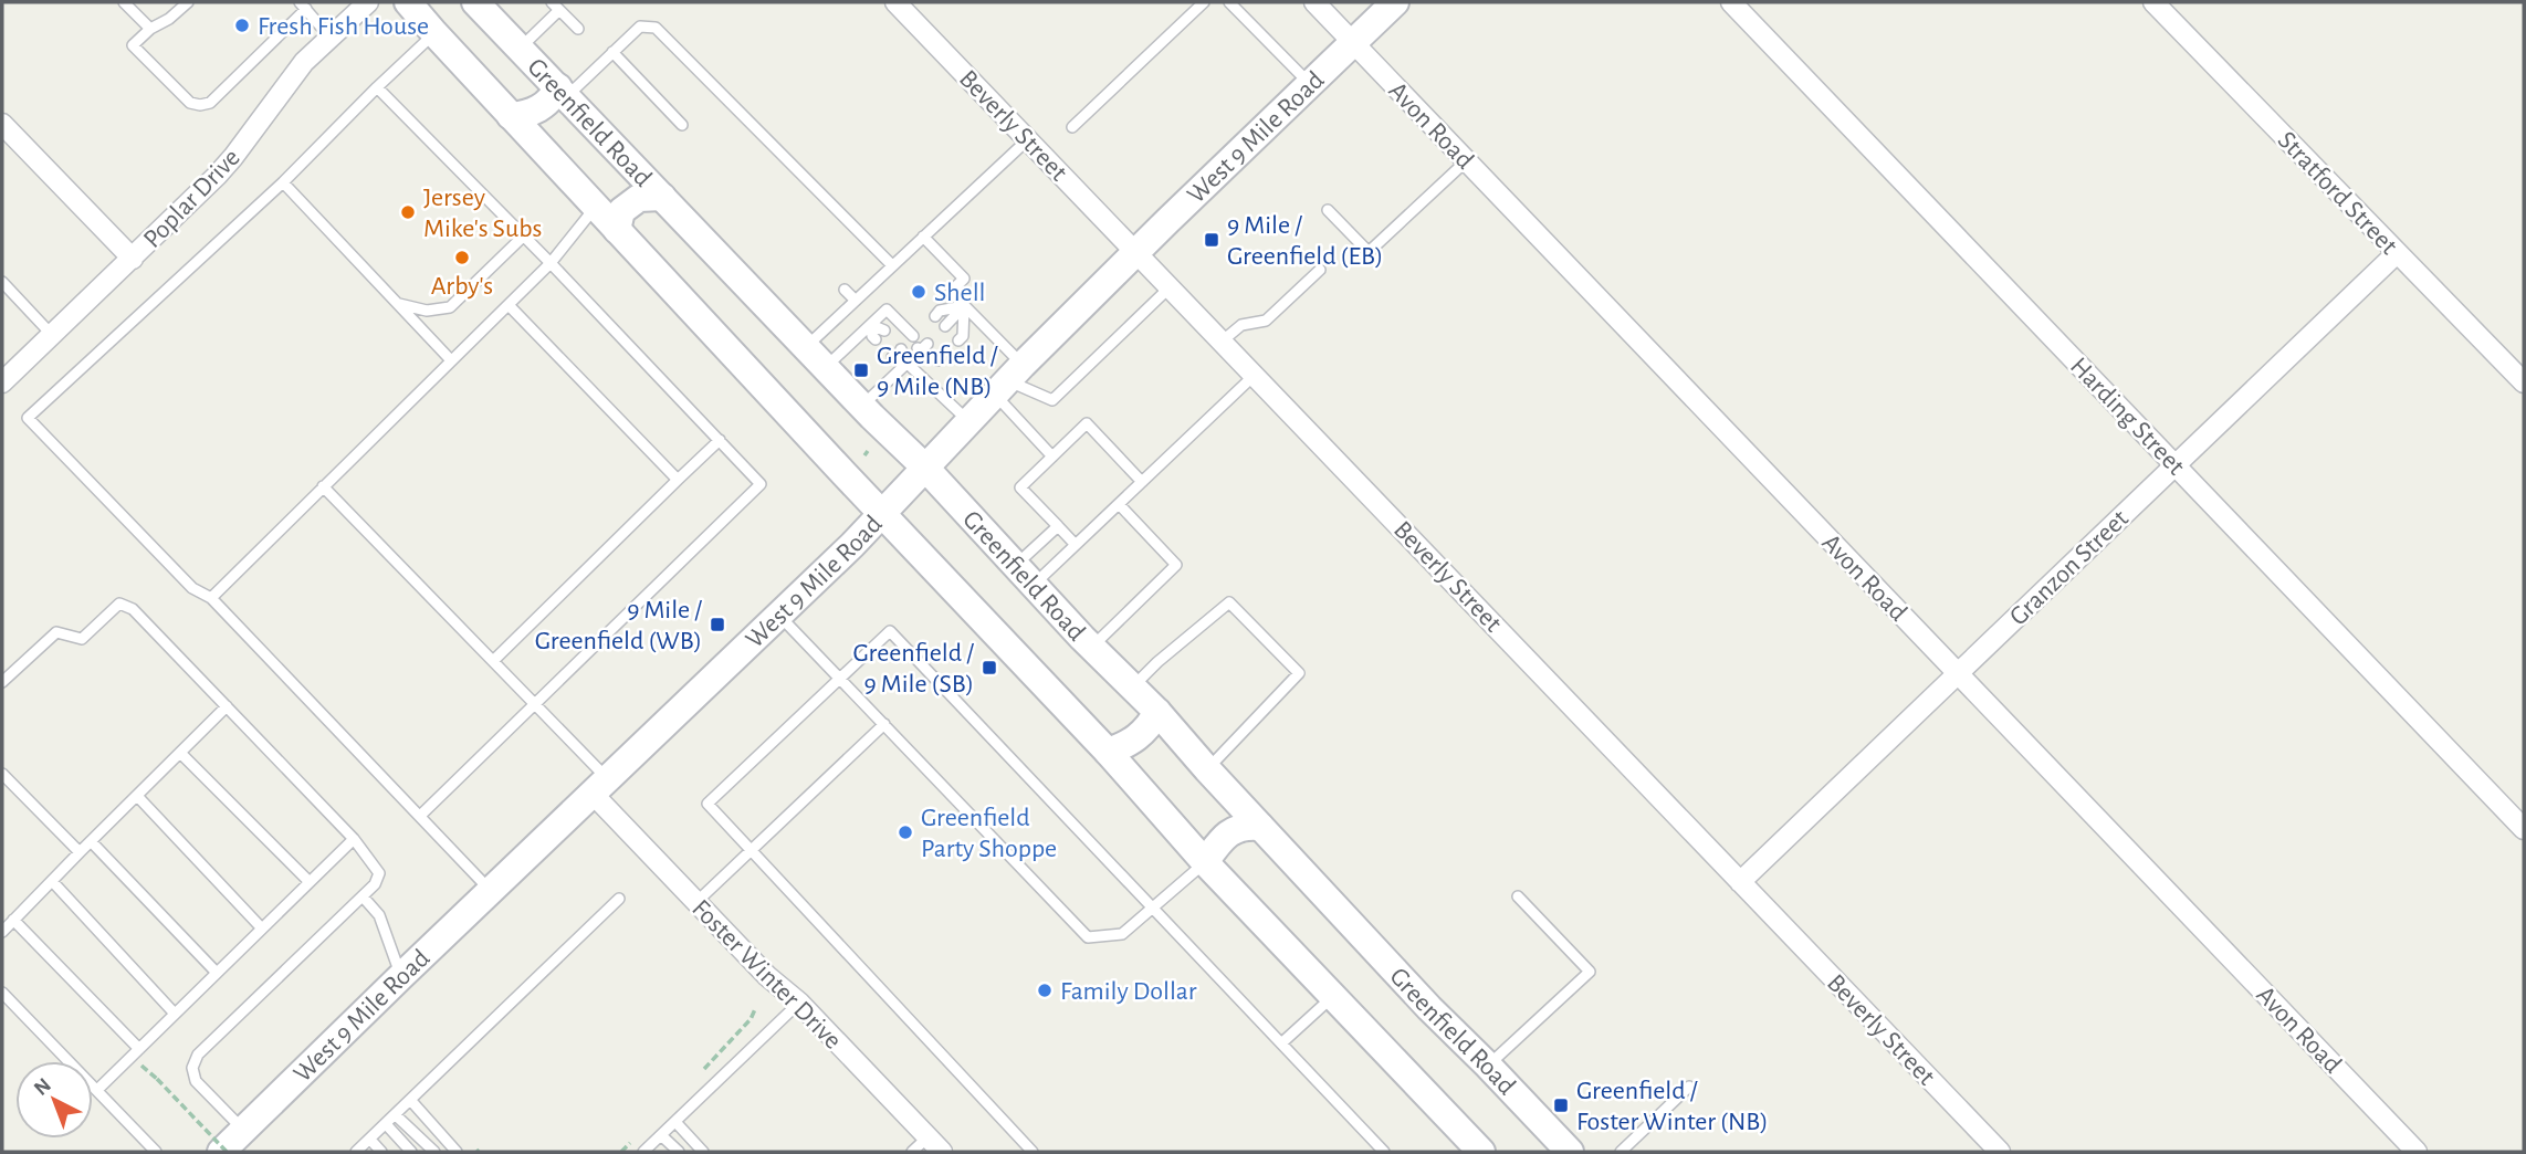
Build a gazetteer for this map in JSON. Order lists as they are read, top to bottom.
{
  "streets": {
    "main road": ["Greenfield Road", "West 9 Mile Road"],
    "street": [
      "Beverly Street",
      "Avon Road",
      "Stratford Street",
      "Poplar Drive",
      "Harding Street",
      "Granzon Street",
      "Foster Winter Drive"
    ]
  },
  "crossings": [
    ["Greenfield Road", "West 9 Mile Road"],
    ["Beverly Street", "West 9 Mile Road"],
    ["Beverly Street", "Granzon Street"],
    ["Avon Road", "West 9 Mile Road"],
    ["Avon Road", "Granzon Street"],
    ["West 9 Mile Road", "Foster Winter Drive"],
    ["Stratford Street", "Granzon Street"],
    ["Harding Street", "Granzon Street"]
  ],
  "places": {
    "other": [
      "Fresh Fish House",
      "Jersey Mike's Subs",
      "Arby's",
      "Shell",
      "Greenfield Party Shoppe",
      "Family Dollar"
    ],
    "transit": [
      "9 Mile / Greenfield (EB)",
      "Greenfield / 9 Mile (NB)",
      "9 Mile / Greenfield (WB)",
      "Greenfield / 9 Mile (SB)",
      "Greenfield / Foster Winter (NB)"
    ]
  },
  "north": "top left"
}
